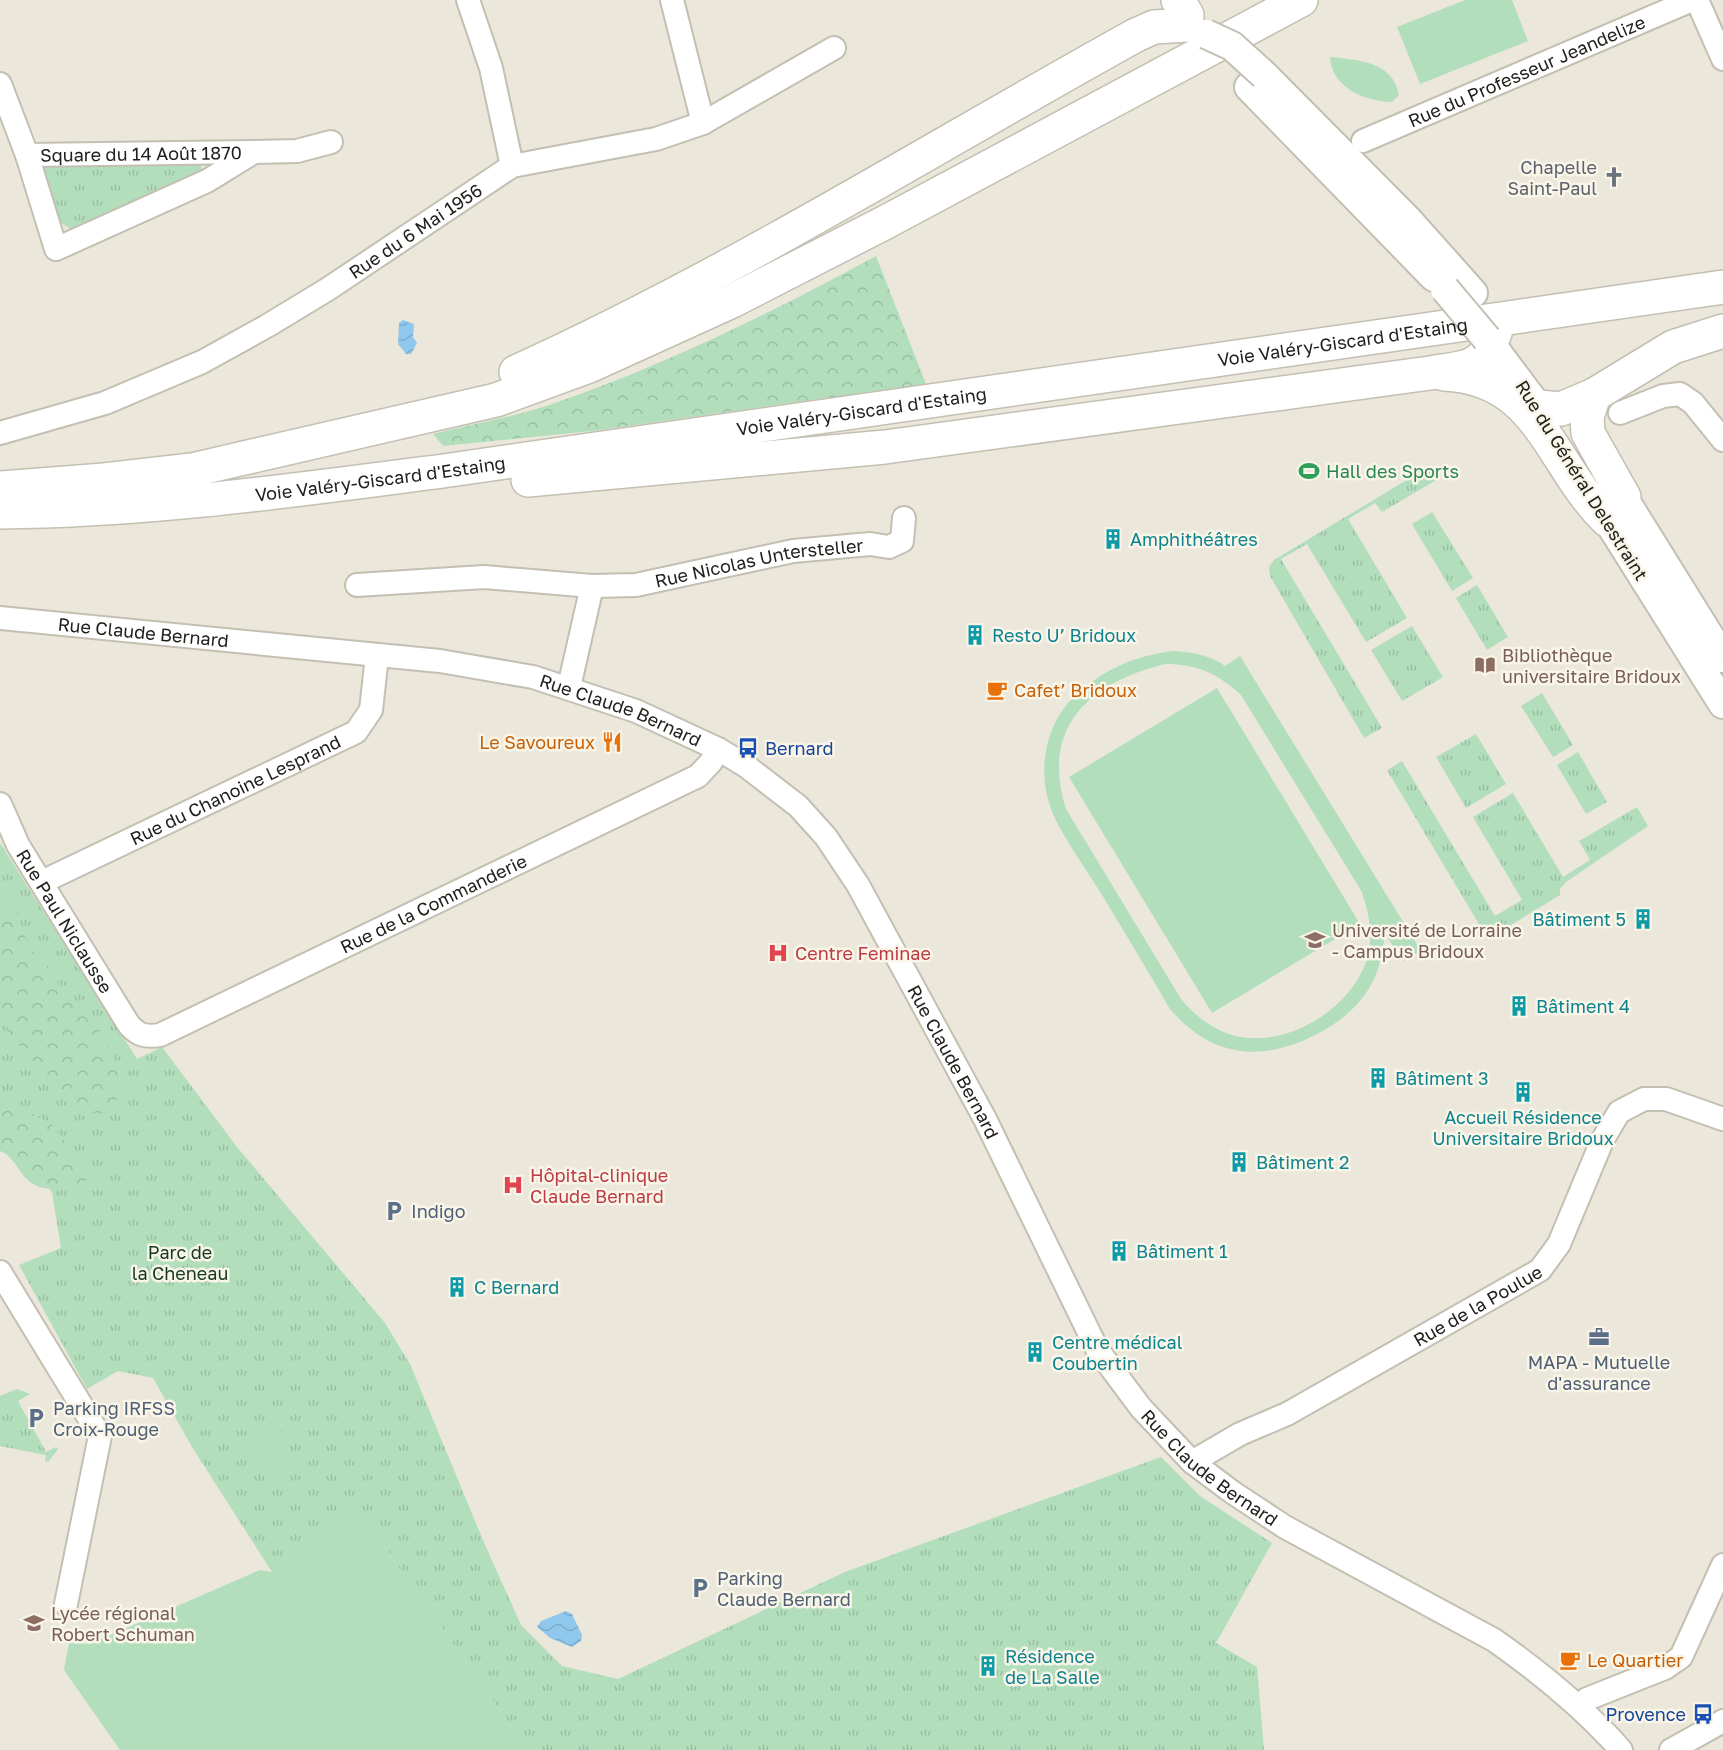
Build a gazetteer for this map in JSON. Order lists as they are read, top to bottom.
{
  "streets": {
    "highway": ["Voie Valéry-Giscard d'Estaing"],
    "main road": ["Rue du Général Delestraint"],
    "street": [
      "Rue du Professeur Jeandelize",
      "Square du 14 Août 1870",
      "Rue du 6 Mai 1956",
      "Rue Nicolas Untersteller",
      "Rue Claude Bernard",
      "Rue du Chanoine Lesprand",
      "Rue de la Commanderie",
      "Rue Paul Niclausse",
      "Rue de la Poulue"
    ]
  },
  "crossings": [
    ["Rue Claude Bernard", "Rue du Chanoine Lesprand"],
    ["Rue Claude Bernard", "Rue de la Commanderie"],
    ["Rue Claude Bernard", "Rue de la Poulue"],
    ["Rue du Chanoine Lesprand", "Rue Paul Niclausse"],
    ["Rue de la Commanderie", "Rue Paul Niclausse"]
  ],
  "parks": ["Parc de la Cheneau"],
  "places": {
    "church": ["Chapelle Saint-Paul"],
    "sports": ["Hall des Sports"],
    "building": [
      "Amphithéâtres",
      "Resto U’ Bridoux",
      "Bâtiment 5",
      "Bâtiment 4",
      "Bâtiment 3",
      "Accueil Résidence Universitaire Bridoux",
      "Bâtiment 2",
      "Bâtiment 1",
      "C Bernard",
      "Centre médical Coubertin",
      "Résidence de La Salle"
    ],
    "library": ["Bibliothèque universitaire Bridoux"],
    "cafe": ["Cafet’ Bridoux", "Le Quartier"],
    "restaurant": ["Le Savoureux"],
    "bus stop": ["Bernard", "Provence"],
    "school or university": ["Université de Lorraine - Campus Bridoux", "Lycée régional Robert Schuman"],
    "hospital": ["Centre Feminae", "Hôpital-clinique Claude Bernard"],
    "parking": ["Indigo", "Parking IRFSS Croix-Rouge", "Parking Claude Bernard"],
    "office": ["MAPA - Mutuelle d'assurance"]
  }
}
